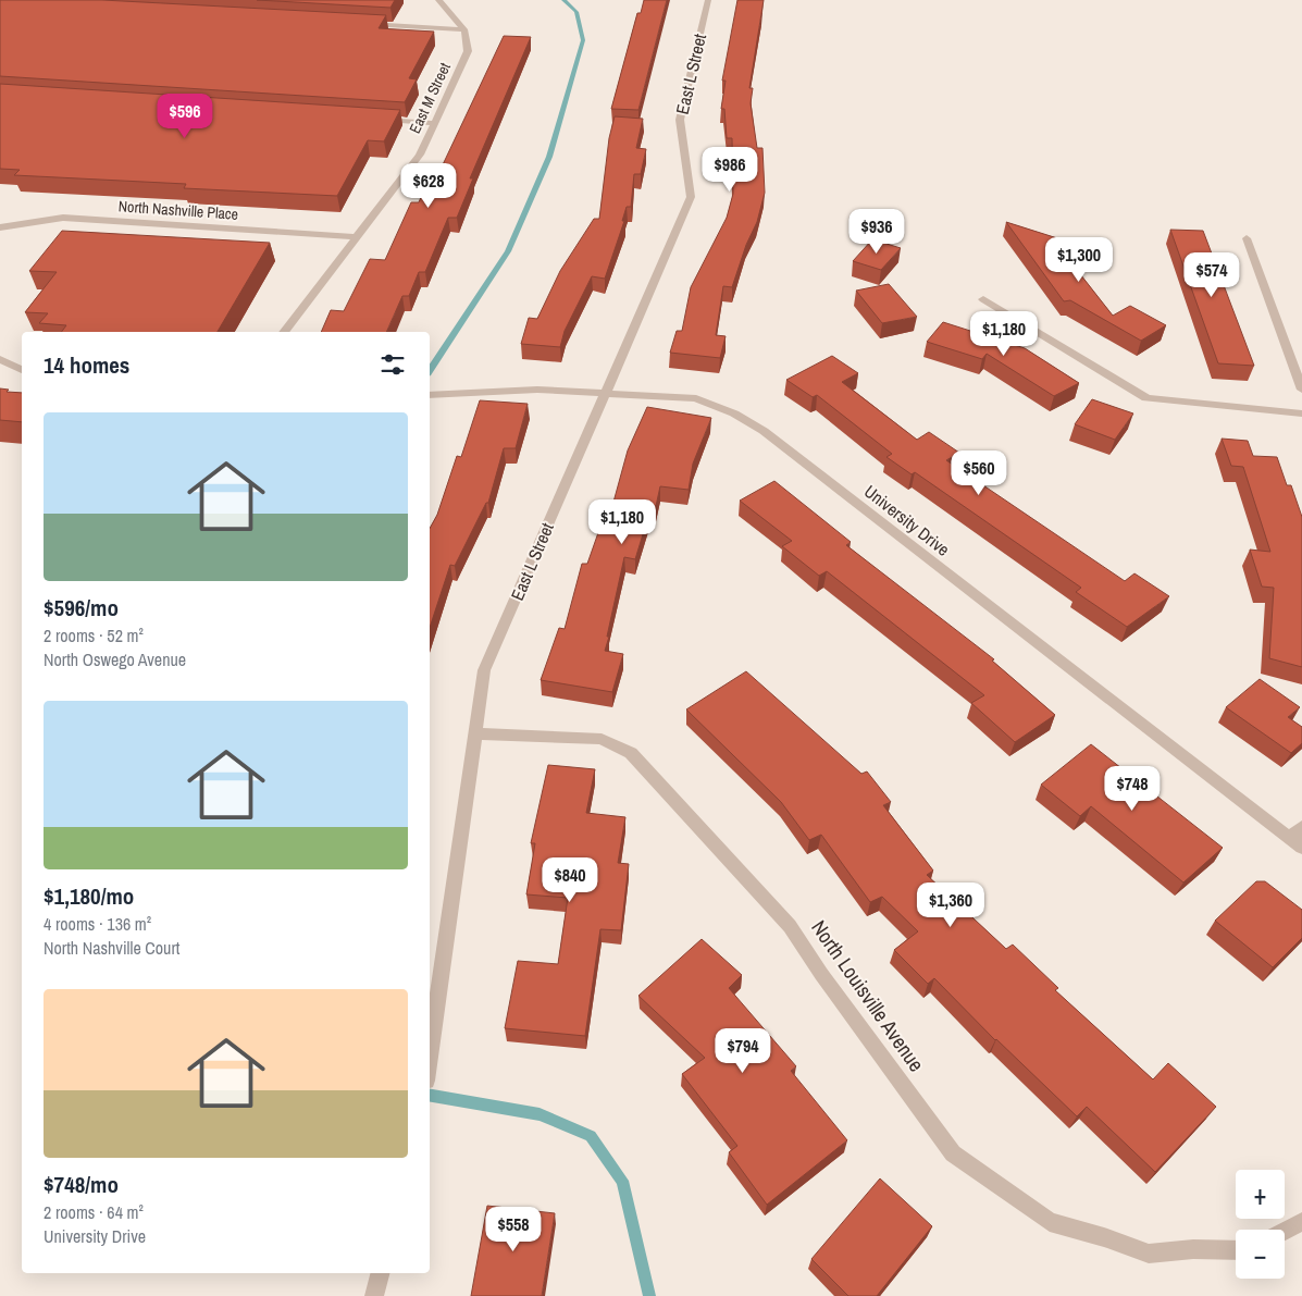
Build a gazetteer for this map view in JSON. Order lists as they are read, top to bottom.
{
  "streets": {
    "street": [
      "East L Street",
      "East M Street",
      "North Nashville Place",
      "University Drive",
      "North Louisville Avenue"
    ]
  },
  "crossings": [
    ["East L Street", "University Drive"],
    ["East L Street", "North Louisville Avenue"],
    ["East M Street", "North Nashville Place"]
  ],
  "page": {
    "price": [
      "$596",
      "$986",
      "$628",
      "$936",
      "$1,300",
      "$574",
      "$1,180",
      "$560",
      "$1,180",
      "$748",
      "$840",
      "$1,360",
      "$794",
      "$558"
    ],
    "heading": "14 homes",
    "list": [
      {
        "name": "$596/mo",
        "note": "2 rooms · 52 m² · North Oswego Avenue"
      },
      {
        "name": "$1,180/mo",
        "note": "4 rooms · 136 m² · North Nashville Court"
      },
      {
        "name": "$748/mo",
        "note": "2 rooms · 64 m² · University Drive"
      }
    ],
    "map_buttons": ["+", "−"]
  }
}
